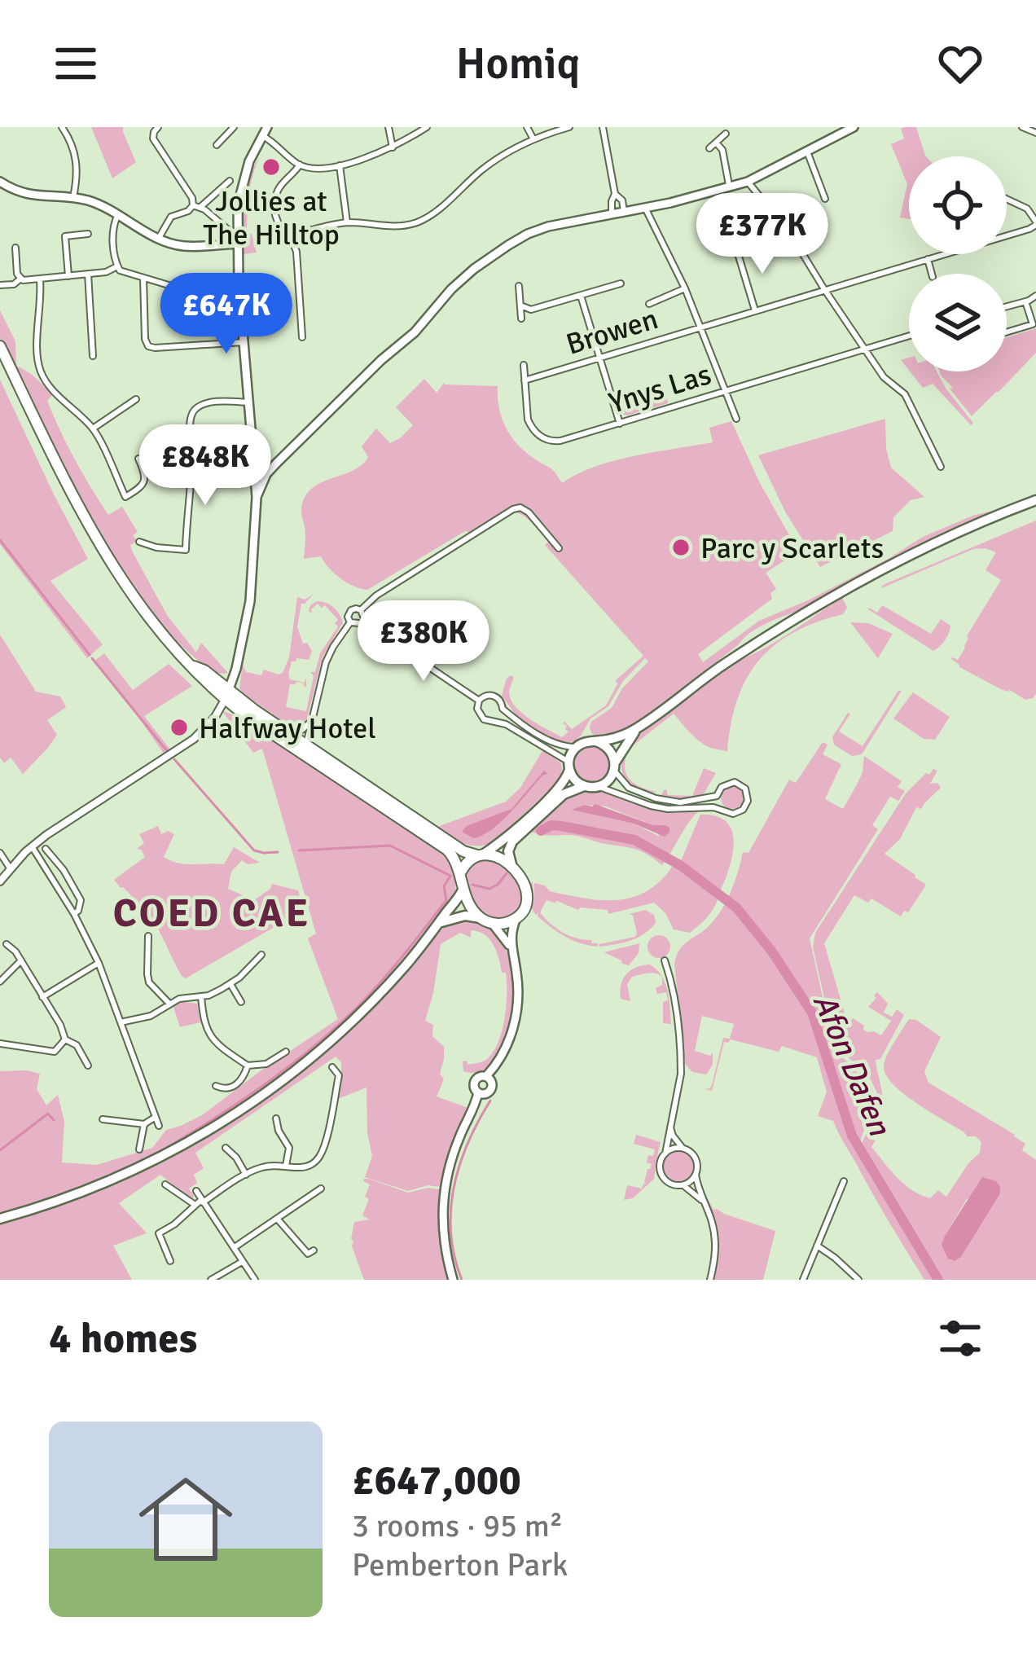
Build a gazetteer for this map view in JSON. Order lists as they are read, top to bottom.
{
  "streets": {
    "street": ["Browen", "Ynys Las"]
  },
  "crossings": [
    ["Browen", "Ynys Las"]
  ],
  "districts": ["COED CAE"],
  "water": ["Afon Dafen"],
  "places": ["Jollies at The Hilltop", "Parc y Scarlets", "Halfway Hotel"],
  "page": {
    "header": "Homiq",
    "price": [
      "£377K",
      "£647K",
      "£848K",
      "£380K"
    ],
    "heading": "4 homes",
    "list": [
      {
        "name": "£647,000",
        "note": "3 rooms · 95 m² · Pemberton Park"
      }
    ]
  }
}
